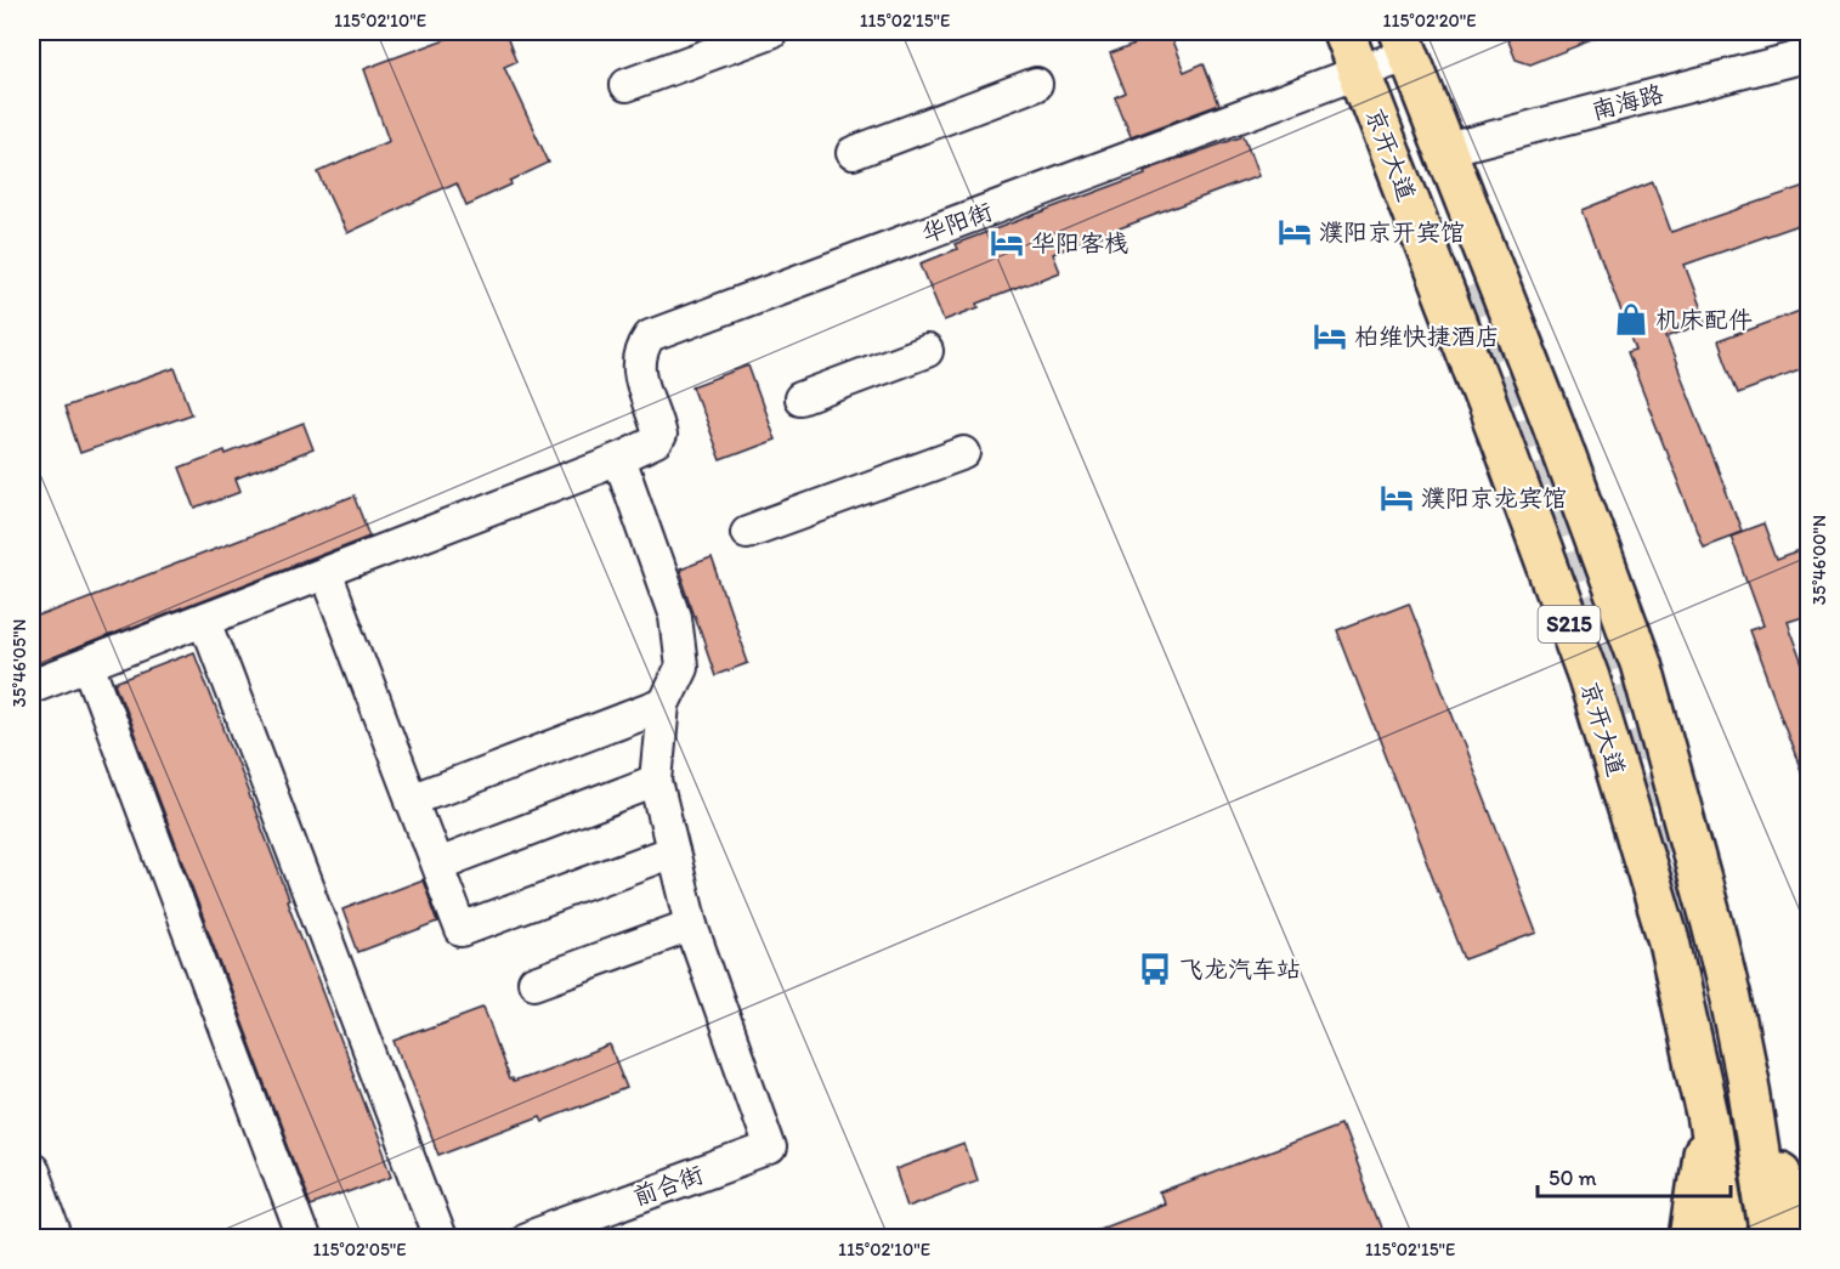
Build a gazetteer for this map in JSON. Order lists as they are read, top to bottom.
{
  "streets": {
    "main road": ["京开大道", "S215"],
    "street": ["南海路", "华阳街", "前合街"]
  },
  "crossings": [
    ["南海路", "S215"],
    ["京开大道", "华阳街"],
    ["华阳街", "S215"]
  ],
  "places": {
    "hotel": [
      "濮阳京开宾馆",
      "华阳客栈",
      "柏维快捷酒店",
      "濮阳京龙宾馆"
    ],
    "shop": ["机床配件"],
    "bus stop": ["飞龙汽车站"]
  },
  "scale_bar": "50 m",
  "coordinates": [
    "115°02'10\"E",
    "115°02'15\"E",
    "115°02'20\"E",
    "35°46'00\"N",
    "35°46'05\"N",
    "115°02'05\"E"
  ]
}
